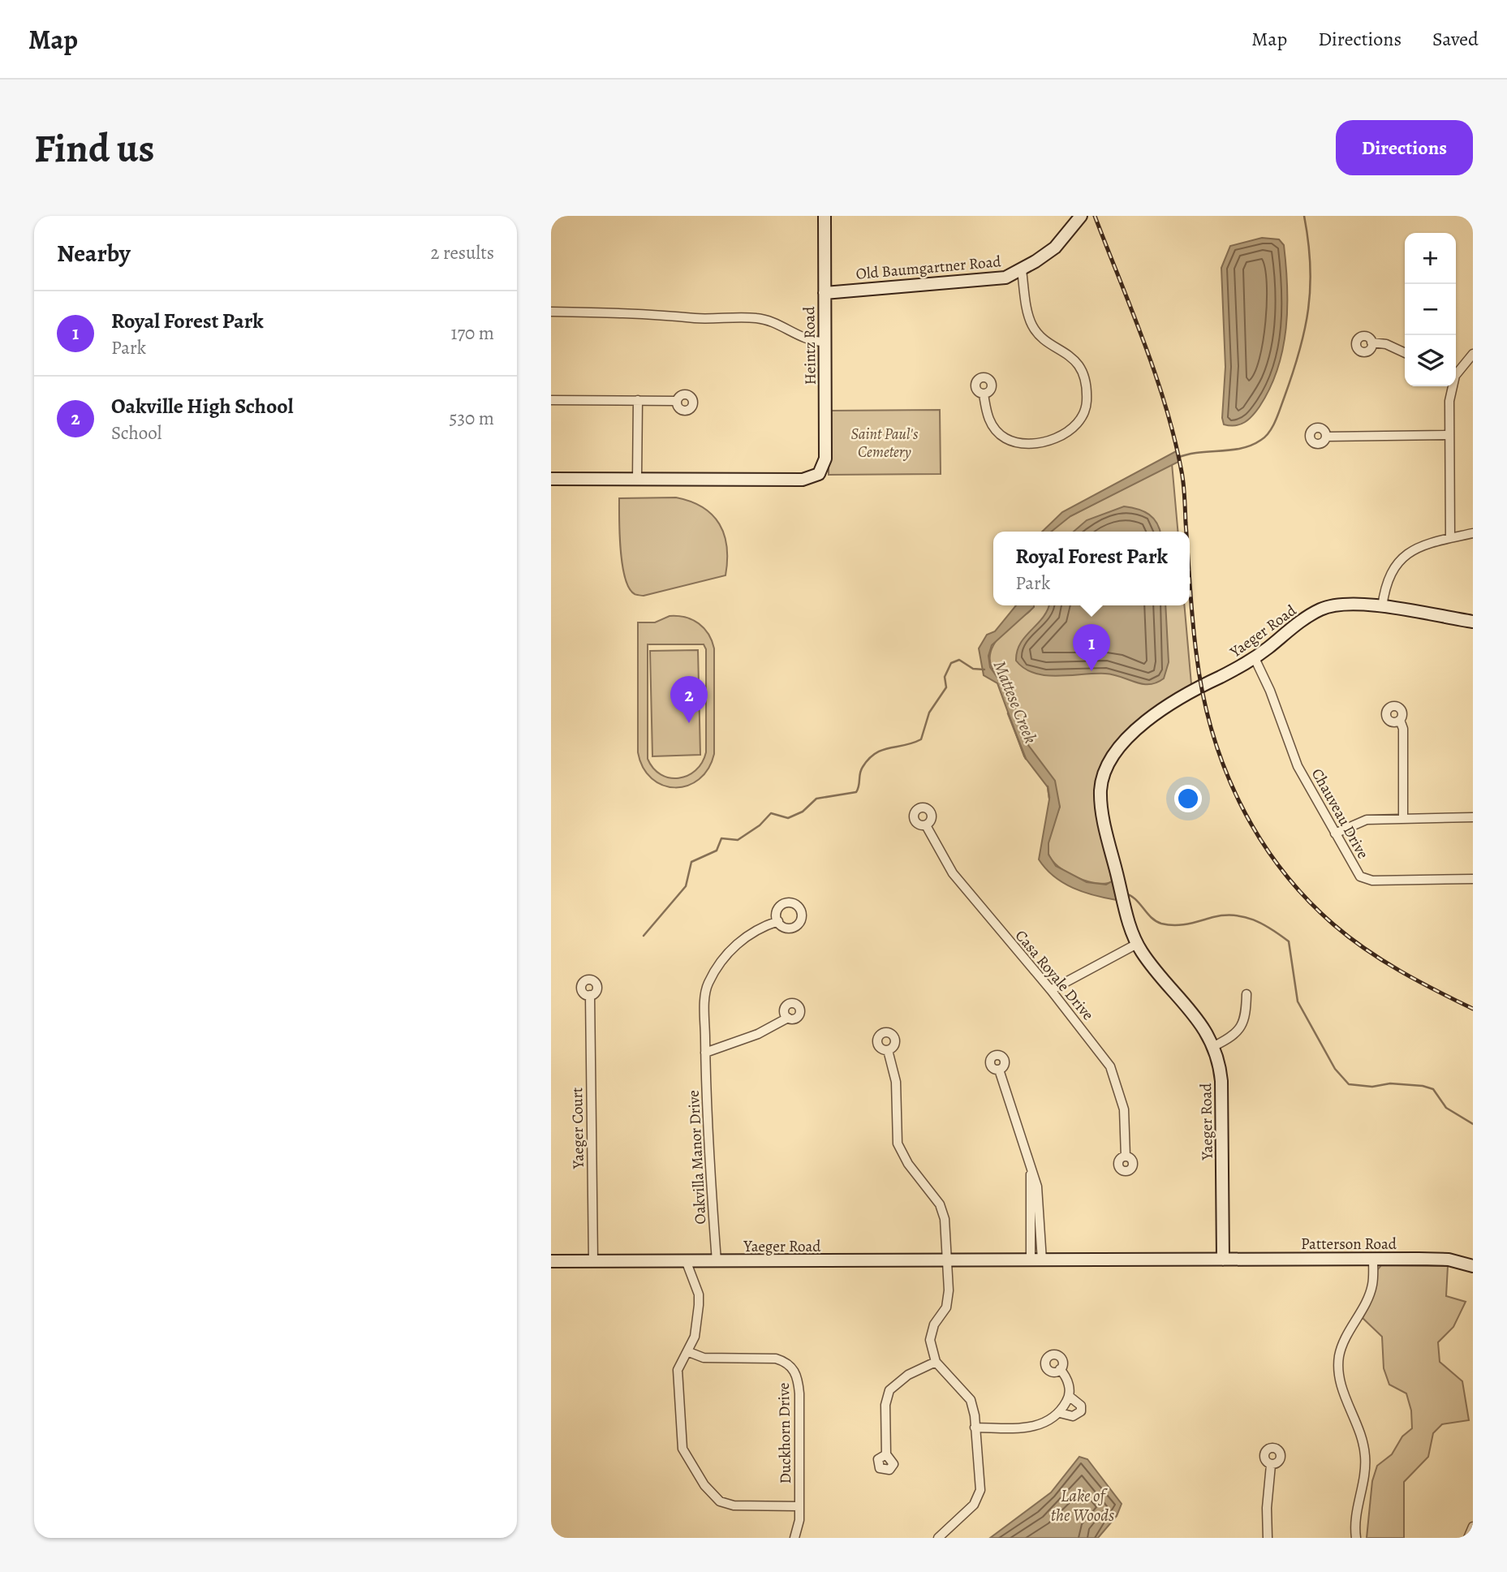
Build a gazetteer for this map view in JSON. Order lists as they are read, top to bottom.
{
  "streets": {
    "street": [
      "Old Baumgartner Road",
      "Heintz Road",
      "Yaeger Road",
      "Chauveau Drive",
      "Casa Royale Drive",
      "Yaeger Court",
      "Oakvilla Manor Drive",
      "Patterson Road",
      "Duckhorn Drive"
    ]
  },
  "crossings": [
    ["Old Baumgartner Road", "Heintz Road"],
    ["Yaeger Road", "Chauveau Drive"],
    ["Yaeger Road", "Yaeger Court"],
    ["Yaeger Road", "Oakvilla Manor Drive"],
    ["Yaeger Road", "Patterson Road"]
  ],
  "water": ["Mattese Creek", "Lake of the Woods"],
  "parks": ["Saint Paul's Cemetery"],
  "page": {
    "header": "Map",
    "nav": ["Map", "Directions", "Saved"],
    "buttons": "Directions",
    "title": "Find us",
    "heading": ["Nearby", "2 results"],
    "map_buttons": ["+", "−"],
    "list": [
      {
        "mark": "1",
        "name": "Royal Forest Park",
        "note": "Park",
        "value": "170 m"
      },
      {
        "mark": "2",
        "name": "Oakville High School",
        "note": "School",
        "value": "530 m"
      }
    ],
    "popup": ["Royal Forest Park", "Park"],
    "pins": ["1", "2"]
  }
}
